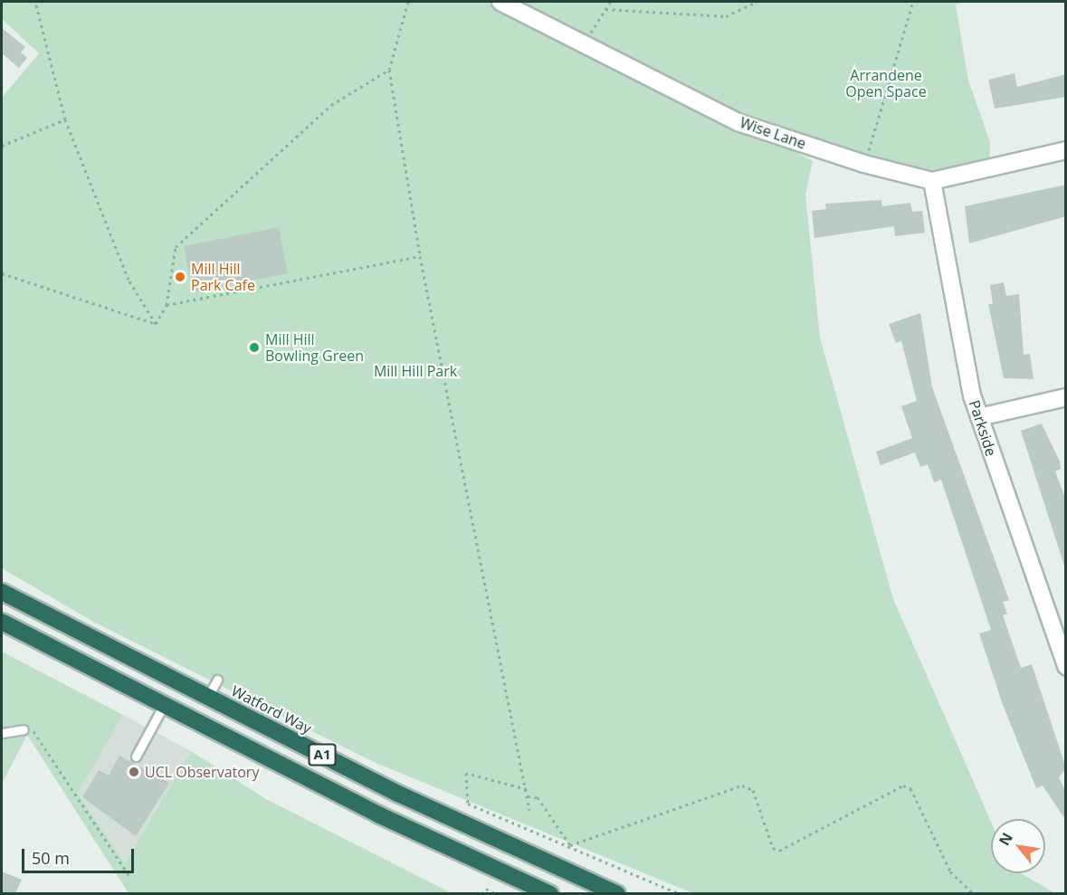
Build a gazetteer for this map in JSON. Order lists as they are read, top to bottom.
{
  "streets": {
    "highway": ["Watford Way", "A1"],
    "street": ["Wise Lane", "Parkside"]
  },
  "crossings": [
    ["Wise Lane", "Parkside"]
  ],
  "parks": ["Arrandene Open Space", "Mill Hill Park"],
  "places": ["Mill Hill Park Cafe", "Mill Hill Bowling Green", "UCL Observatory"],
  "scale_bar": "50 m",
  "north": "top left"
}
